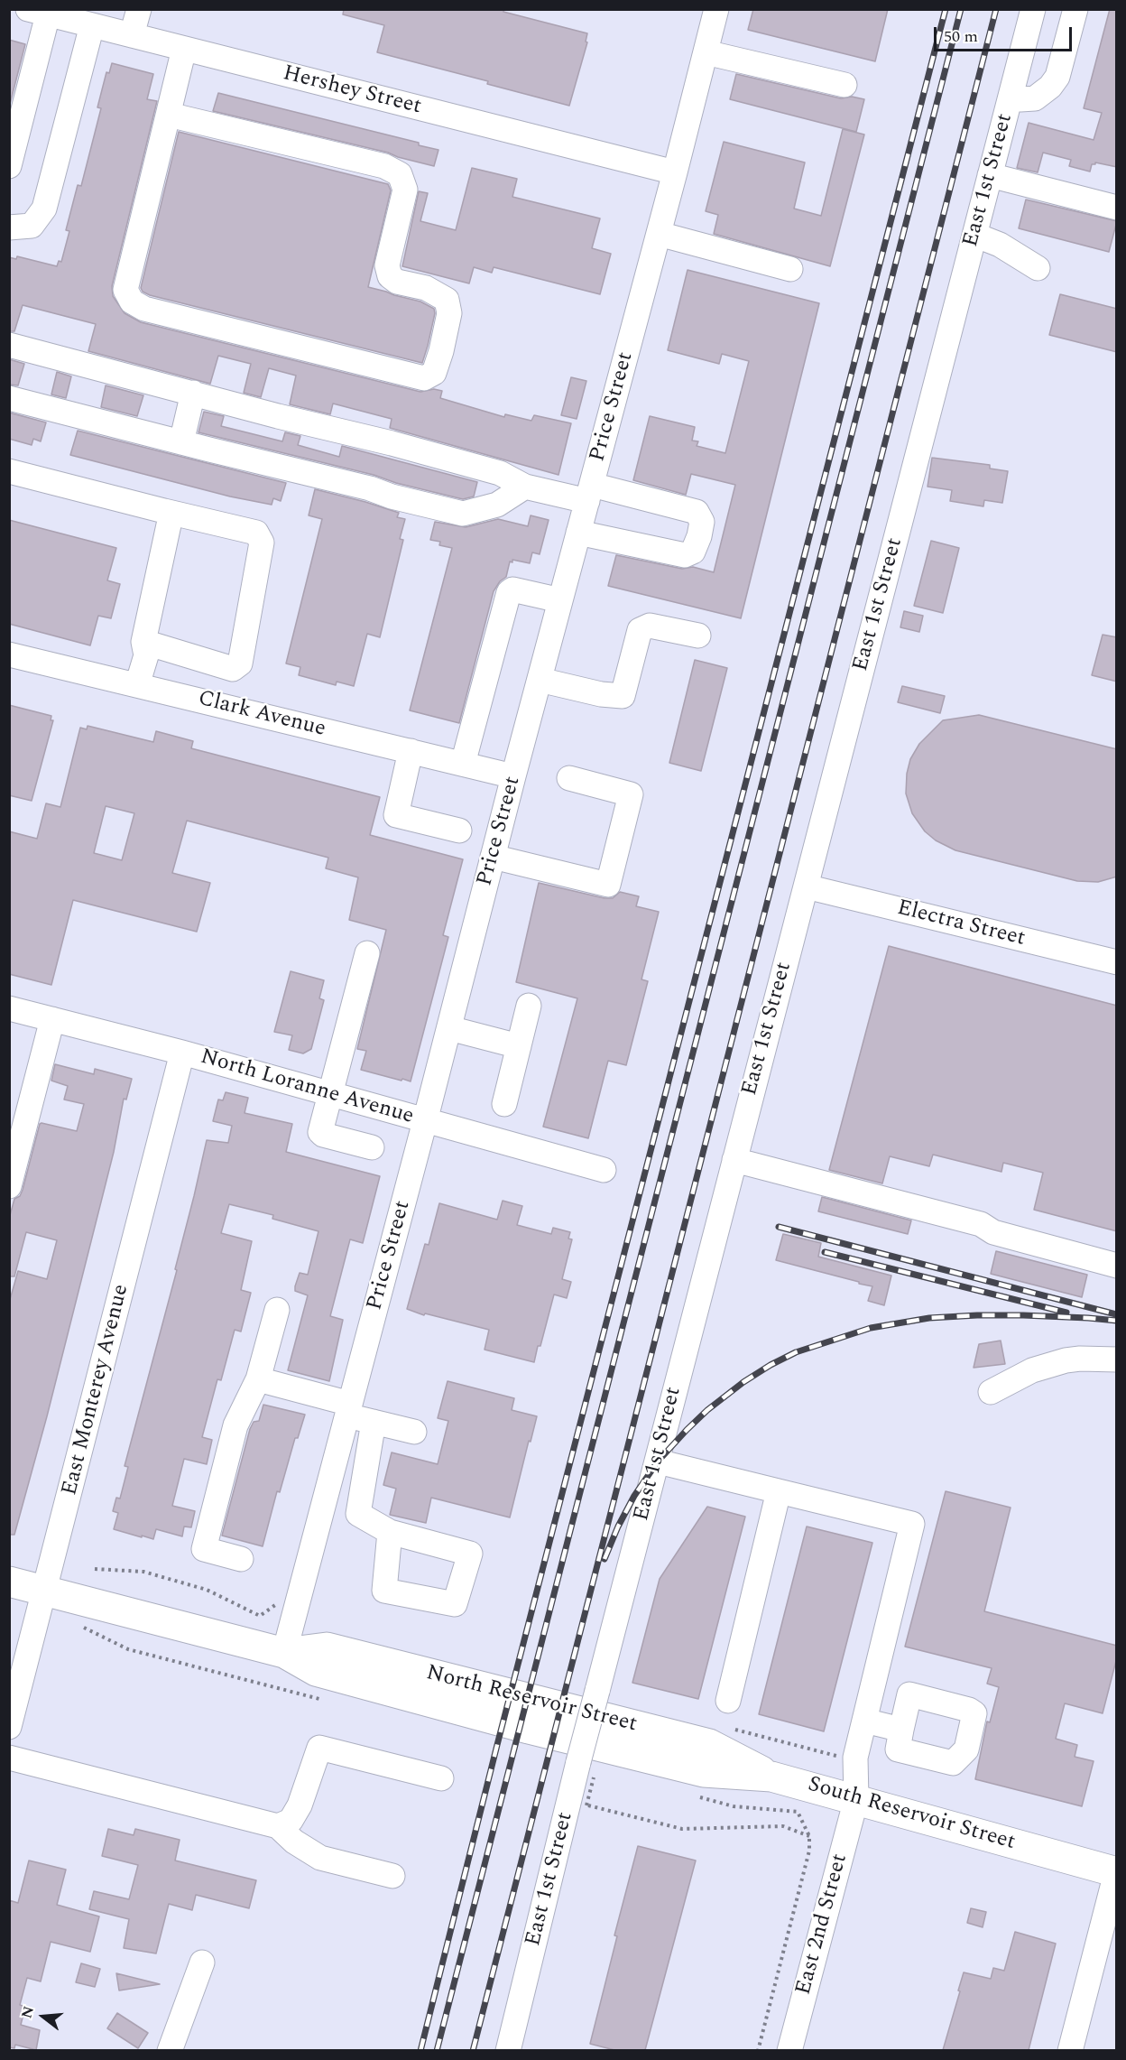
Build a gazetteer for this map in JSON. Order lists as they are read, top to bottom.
{
  "streets": {
    "main road": ["North Reservoir Street", "South Reservoir Street"],
    "street": [
      "Hershey Street",
      "East 1st Street",
      "Price Street",
      "Clark Avenue",
      "Electra Street",
      "North Loranne Avenue",
      "East Monterey Avenue",
      "East 2nd Street"
    ]
  },
  "crossings": [
    ["Hershey Street", "Price Street"],
    ["East 1st Street", "Electra Street"],
    ["Price Street", "Clark Avenue"],
    ["Price Street", "North Loranne Avenue"],
    ["Price Street", "North Reservoir Street"],
    ["North Loranne Avenue", "East Monterey Avenue"],
    ["East Monterey Avenue", "North Reservoir Street"],
    ["North Reservoir Street", "South Reservoir Street"],
    ["South Reservoir Street", "East 2nd Street"]
  ],
  "scale_bar": "50 m",
  "north": "left"
}
